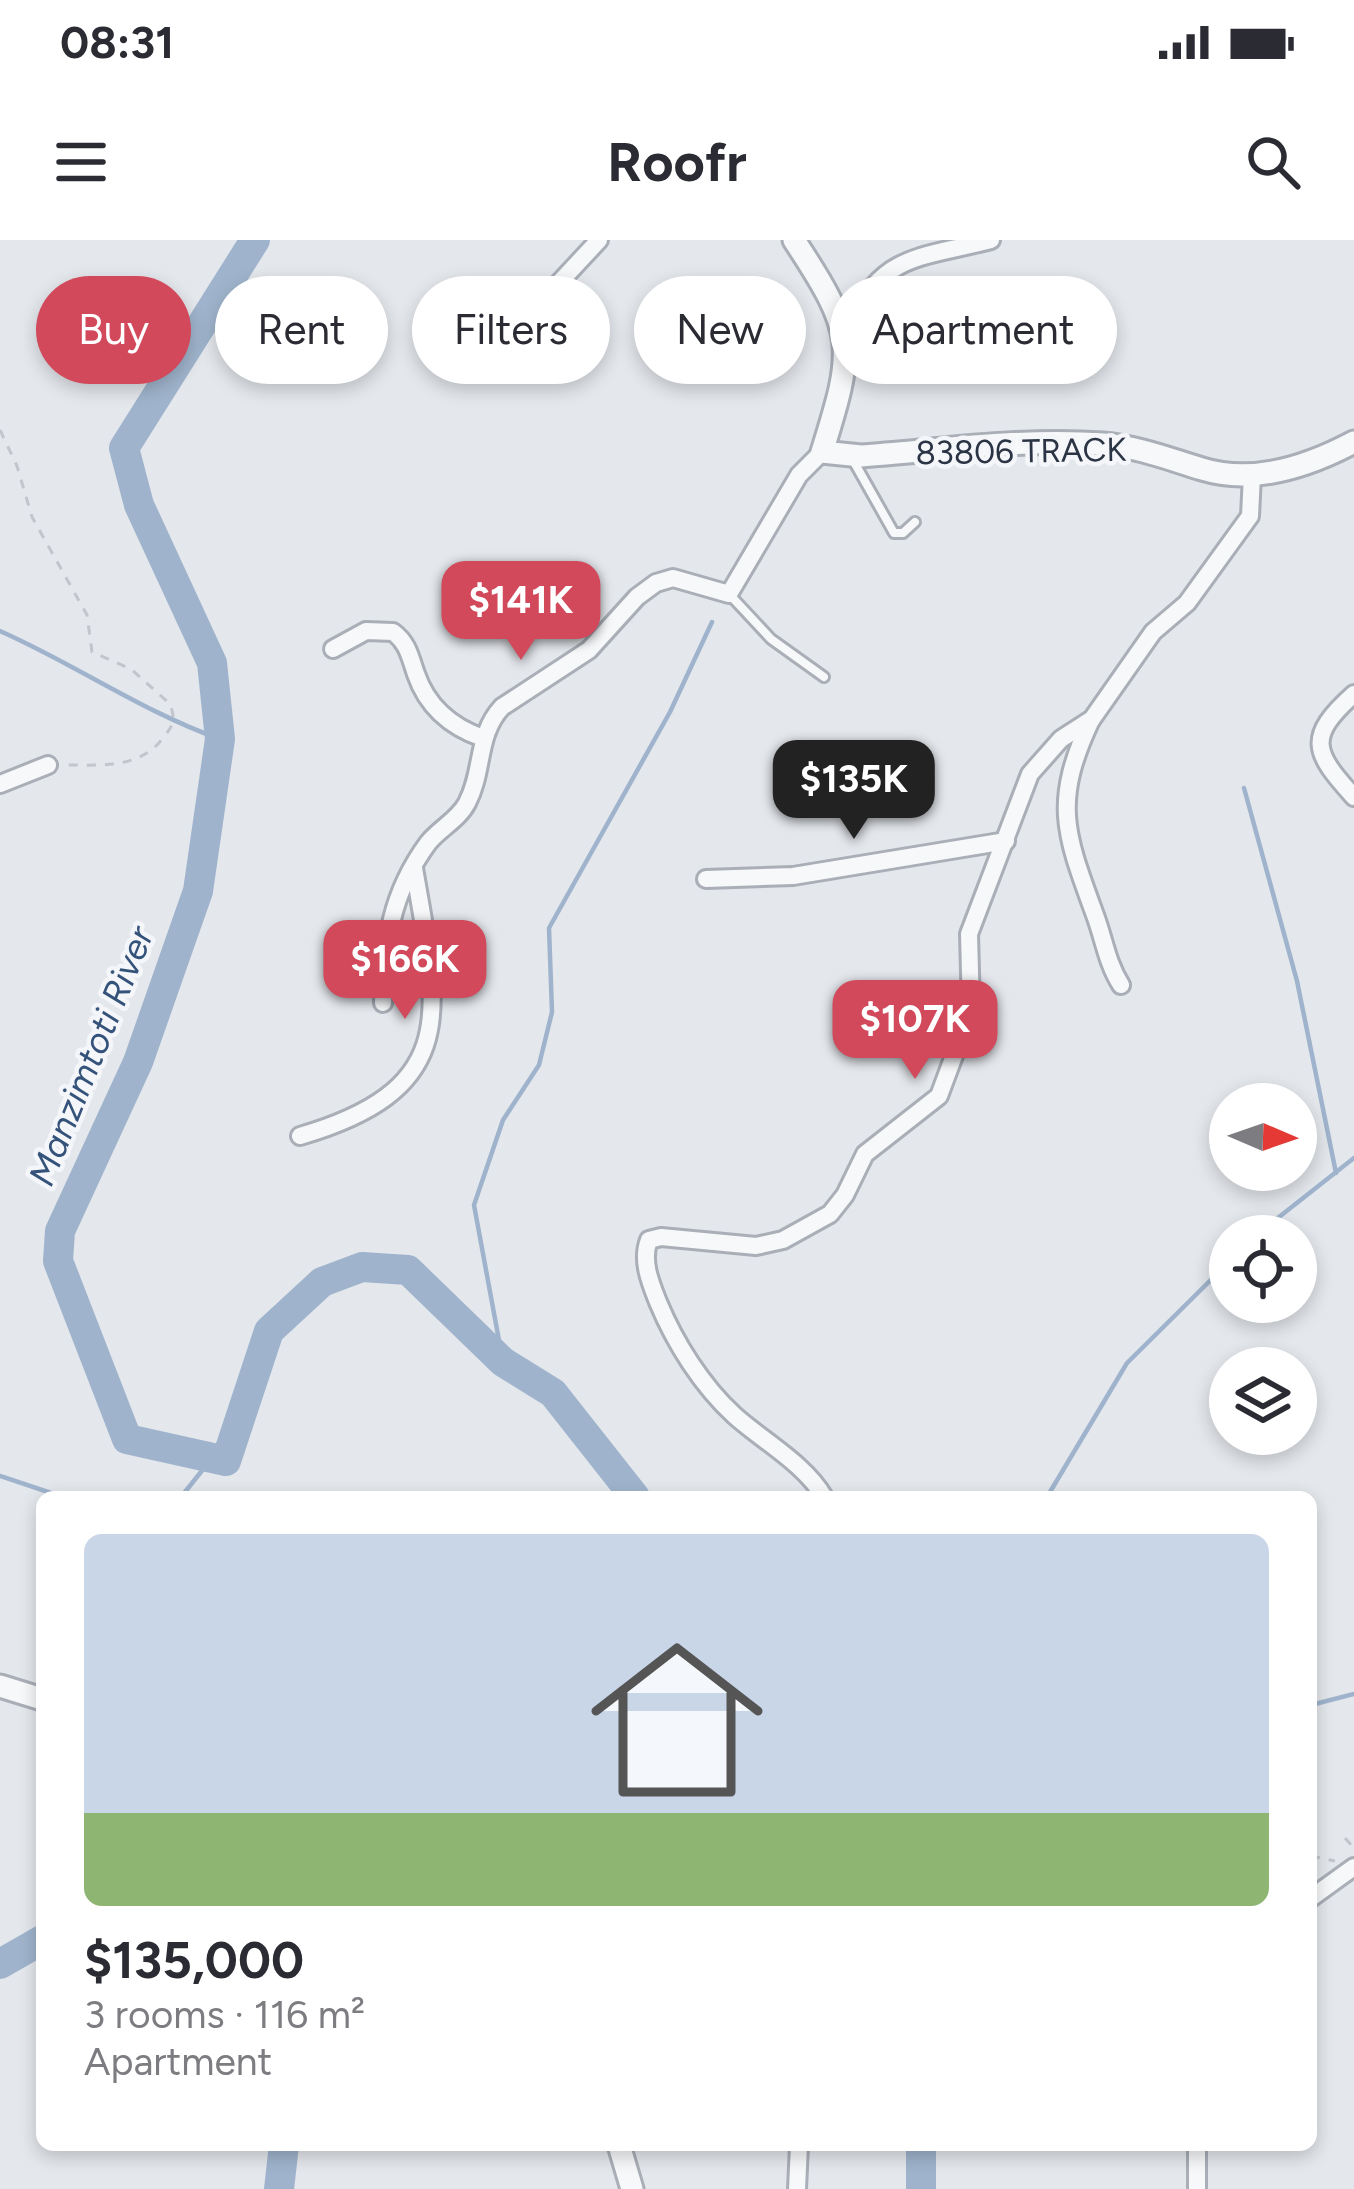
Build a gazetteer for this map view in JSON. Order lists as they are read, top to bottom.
{
  "streets": {
    "street": ["83806 TRACK"]
  },
  "water": ["Manzimtoti River"],
  "north": "right",
  "page": {
    "status": "08:31",
    "header": "Roofr",
    "chip": [
      "Buy",
      "Rent",
      "Filters",
      "New",
      "Apartment"
    ],
    "price": [
      "$141K",
      "$135K",
      "$166K",
      "$107K"
    ],
    "list": [
      {
        "name": "$135,000",
        "note": "3 rooms · 116 m² · Apartment"
      }
    ]
  }
}
